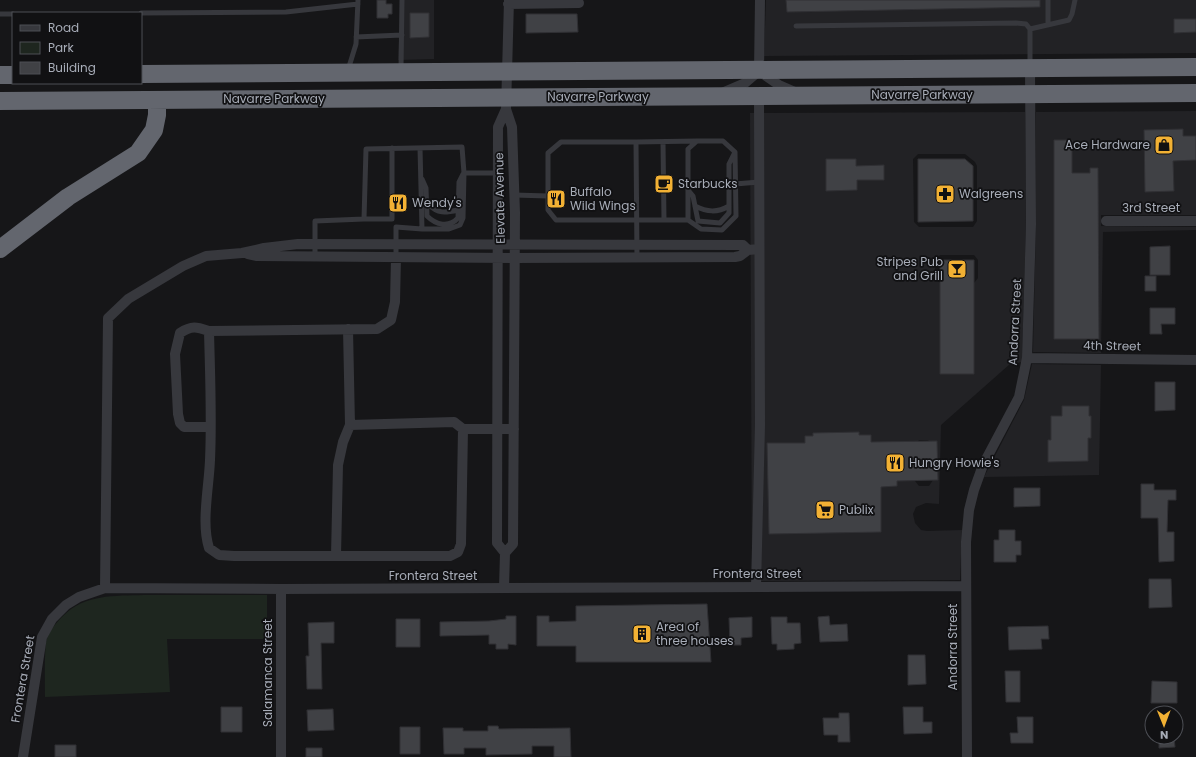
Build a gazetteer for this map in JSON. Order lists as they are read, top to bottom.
{
  "streets": {
    "highway": ["Navarre Parkway"],
    "street": [
      "Elevate Avenue",
      "3rd Street",
      "Andorra Street",
      "4th Street",
      "Frontera Street",
      "Salamanca Street"
    ]
  },
  "crossings": [
    ["Navarre Parkway", "Elevate Avenue"],
    ["Navarre Parkway", "Andorra Street"],
    ["Andorra Street", "4th Street"],
    ["Andorra Street", "Frontera Street"],
    ["Frontera Street", "Salamanca Street"]
  ],
  "places": {
    "shop": ["Ace Hardware"],
    "cafe": ["Starbucks"],
    "pharmacy": ["Walgreens"],
    "restaurant": ["Buffalo Wild Wings", "Wendy's", "Hungry Howie's"],
    "bar": ["Stripes Pub and Grill"],
    "supermarket": ["Publix"],
    "building": ["Area of three houses"]
  },
  "legend": ["Road", "Park", "Building"],
  "north": "bottom"
}
